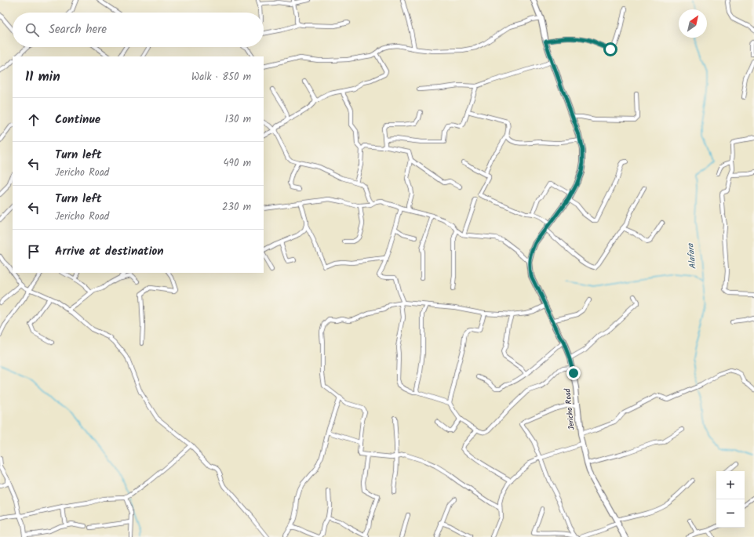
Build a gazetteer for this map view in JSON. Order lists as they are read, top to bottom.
{
  "streets": {
    "street": ["Jericho Road"]
  },
  "water": ["Alafara"],
  "north": "top right",
  "page": {
    "search": "Search here",
    "heading": ["11 min", "Walk · 850 m"],
    "list": [
      ["Continue", "130 m"],
      ["Turn left", "Jericho Road", "490 m"],
      ["Turn left", "Jericho Road", "230 m"],
      "Arrive at destination"
    ],
    "map_buttons": ["+", "−"]
  }
}
